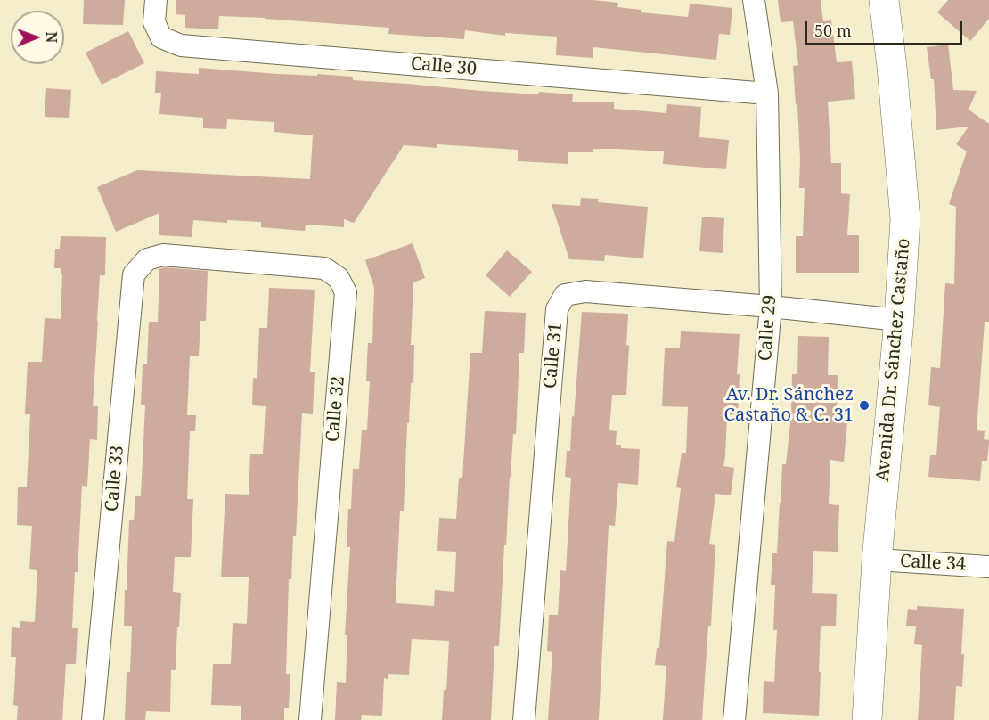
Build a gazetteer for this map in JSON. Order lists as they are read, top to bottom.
{
  "streets": {
    "street": [
      "Calle 30",
      "Calle 29",
      "Calle 31",
      "Avenida Dr. Sánchez Castaño",
      "Calle 32",
      "Calle 33",
      "Calle 34"
    ]
  },
  "crossings": [
    ["Calle 30", "Calle 29"],
    ["Calle 29", "Calle 31"],
    ["Calle 31", "Avenida Dr. Sánchez Castaño"],
    ["Avenida Dr. Sánchez Castaño", "Calle 34"],
    ["Calle 32", "Calle 33"]
  ],
  "places": ["Av. Dr. Sánchez Castaño & C. 31"],
  "scale_bar": "50 m",
  "north": "right"
}
